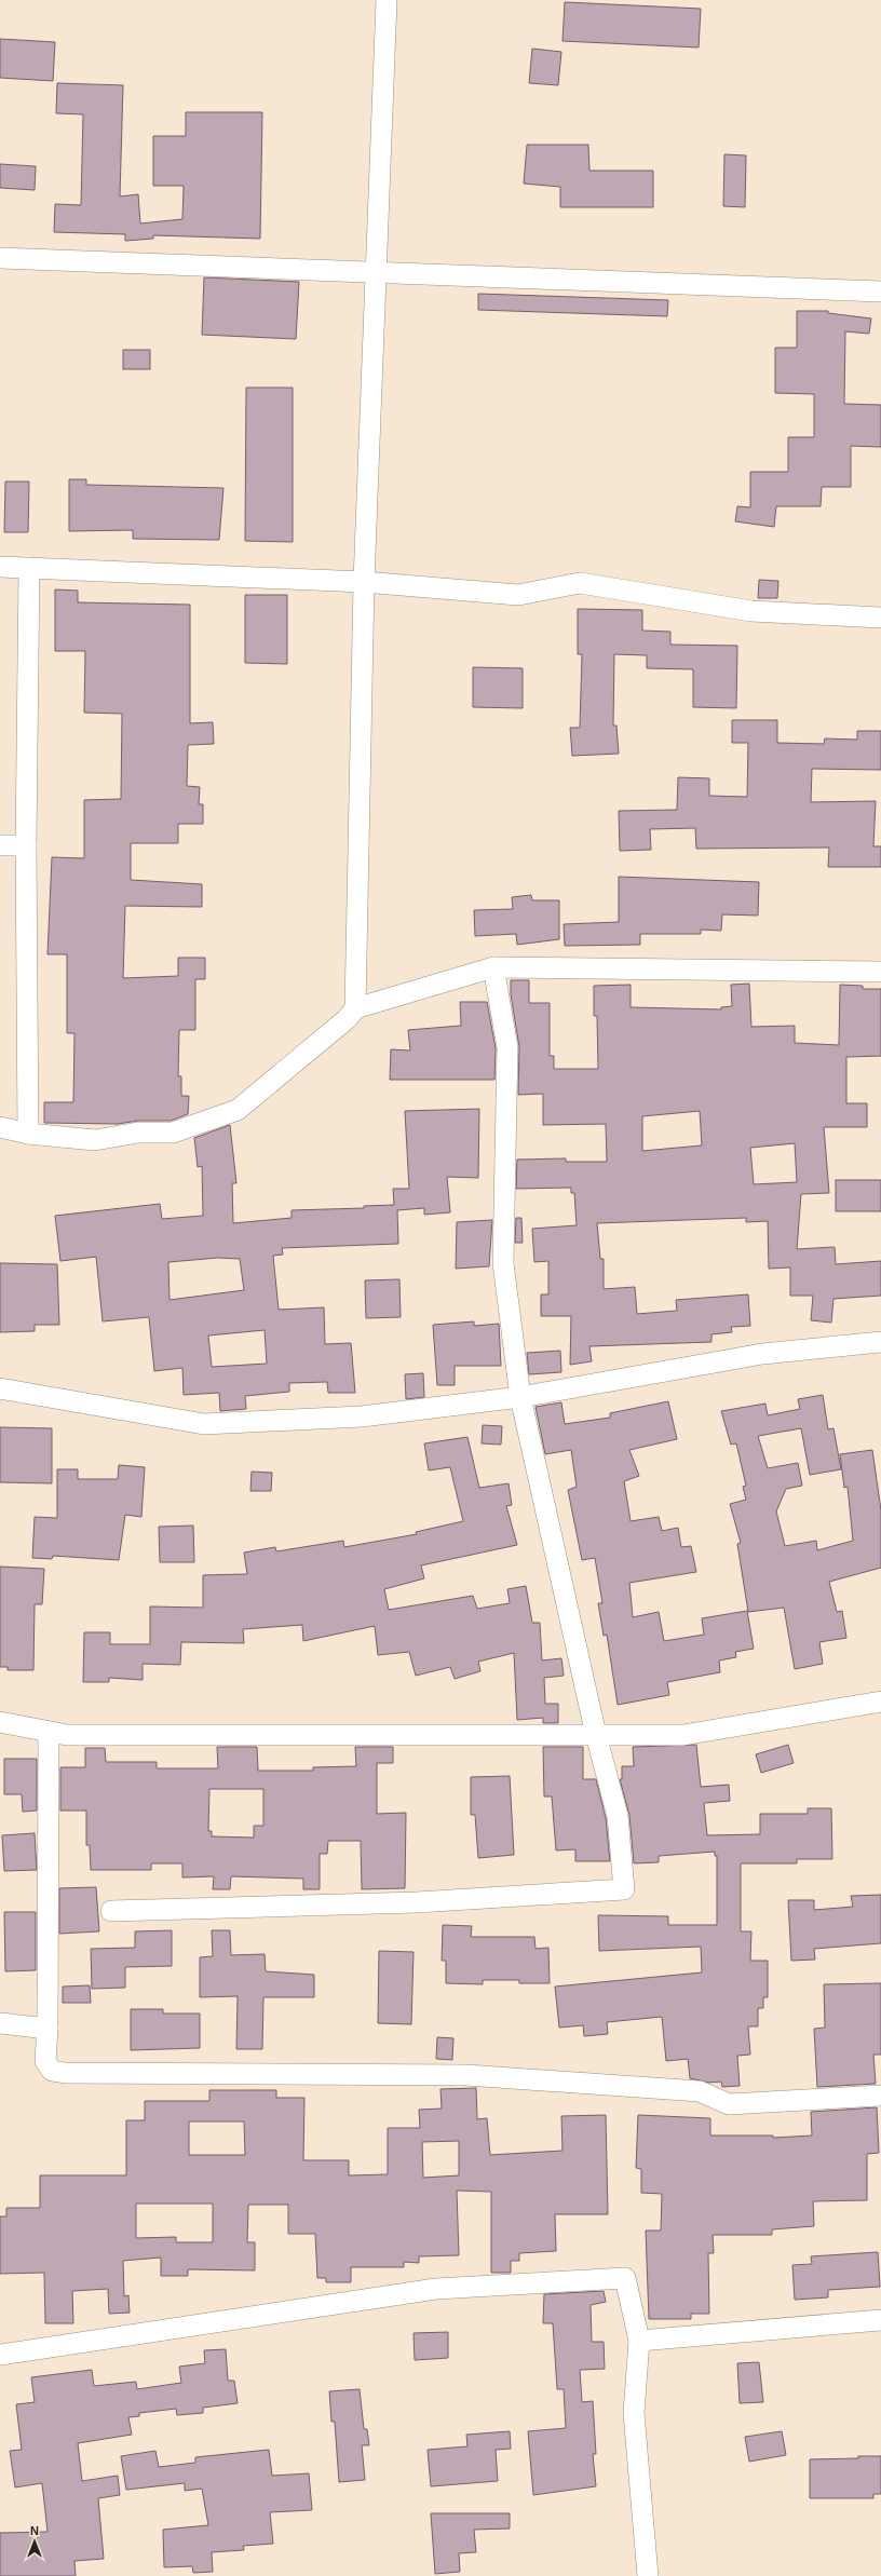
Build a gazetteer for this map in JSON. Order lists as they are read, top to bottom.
{
  "north": "top"
}
